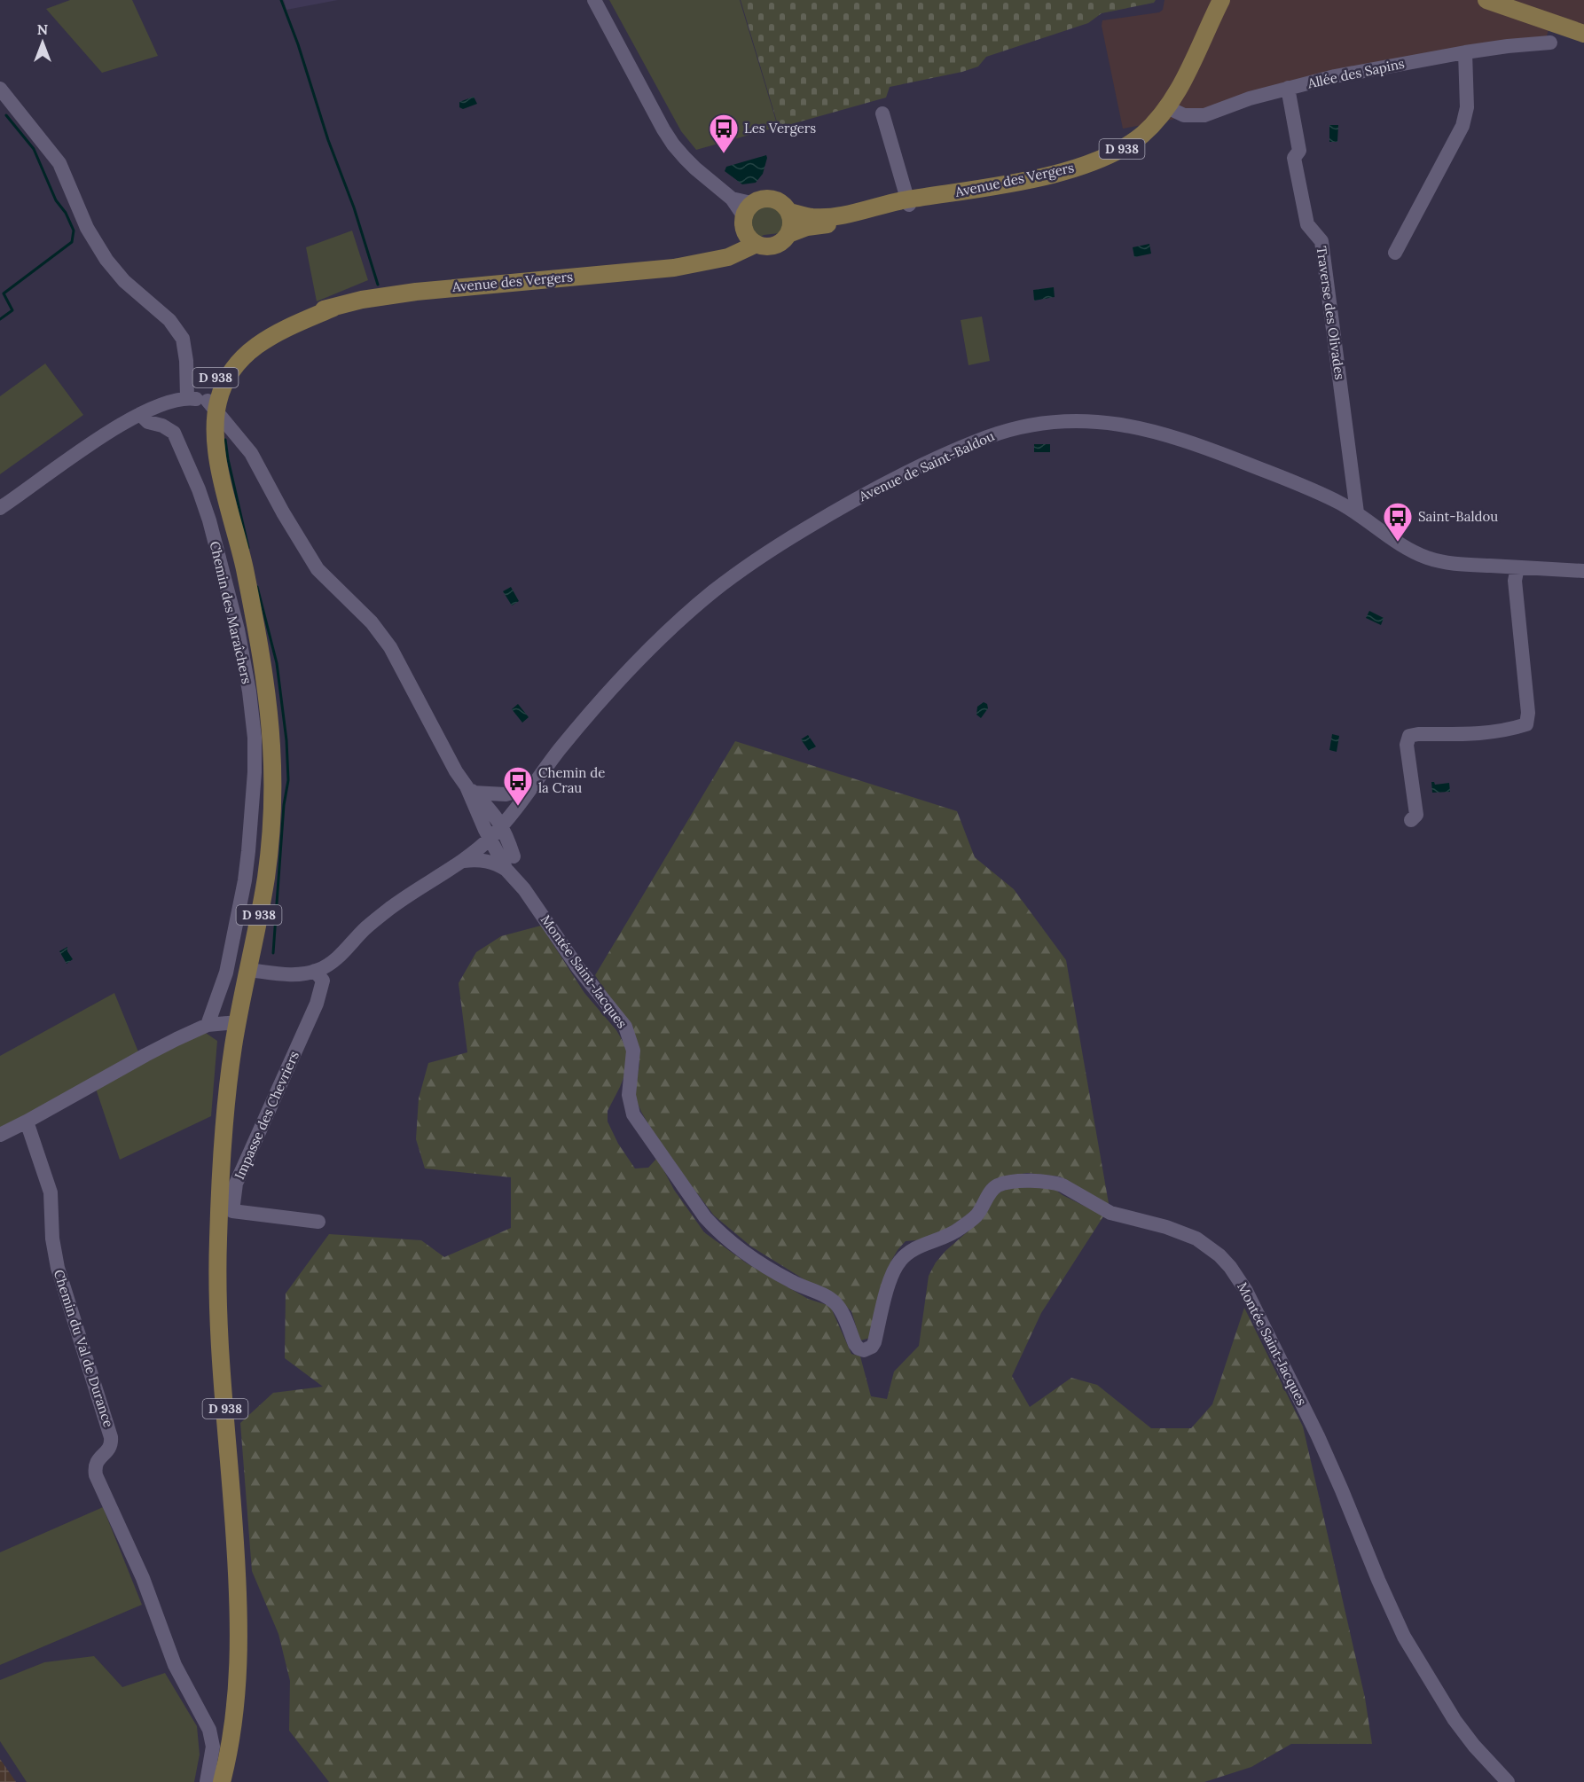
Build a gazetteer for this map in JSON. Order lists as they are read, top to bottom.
{
  "streets": {
    "main road": ["D 938", "Avenue des Vergers"],
    "street": [
      "Allée des Sapins",
      "Traverse des Olivades",
      "Avenue de Saint-Baldou",
      "Chemin des Maraîchers",
      "Montée Saint-Jacques",
      "Impasse des Chevriers",
      "Chemin du Val de Durance"
    ]
  },
  "crossings": [
    ["Allée des Sapins", "Avenue des Vergers"],
    ["Allée des Sapins", "Traverse des Olivades"],
    ["D 938", "Avenue des Vergers"],
    ["D 938", "Avenue de Saint-Baldou"],
    ["Traverse des Olivades", "Avenue de Saint-Baldou"],
    ["Avenue de Saint-Baldou", "Impasse des Chevriers"]
  ],
  "places": {
    "bus stop": ["Les Vergers", "Saint-Baldou", "Chemin de la Crau"]
  },
  "north": "top"
}
